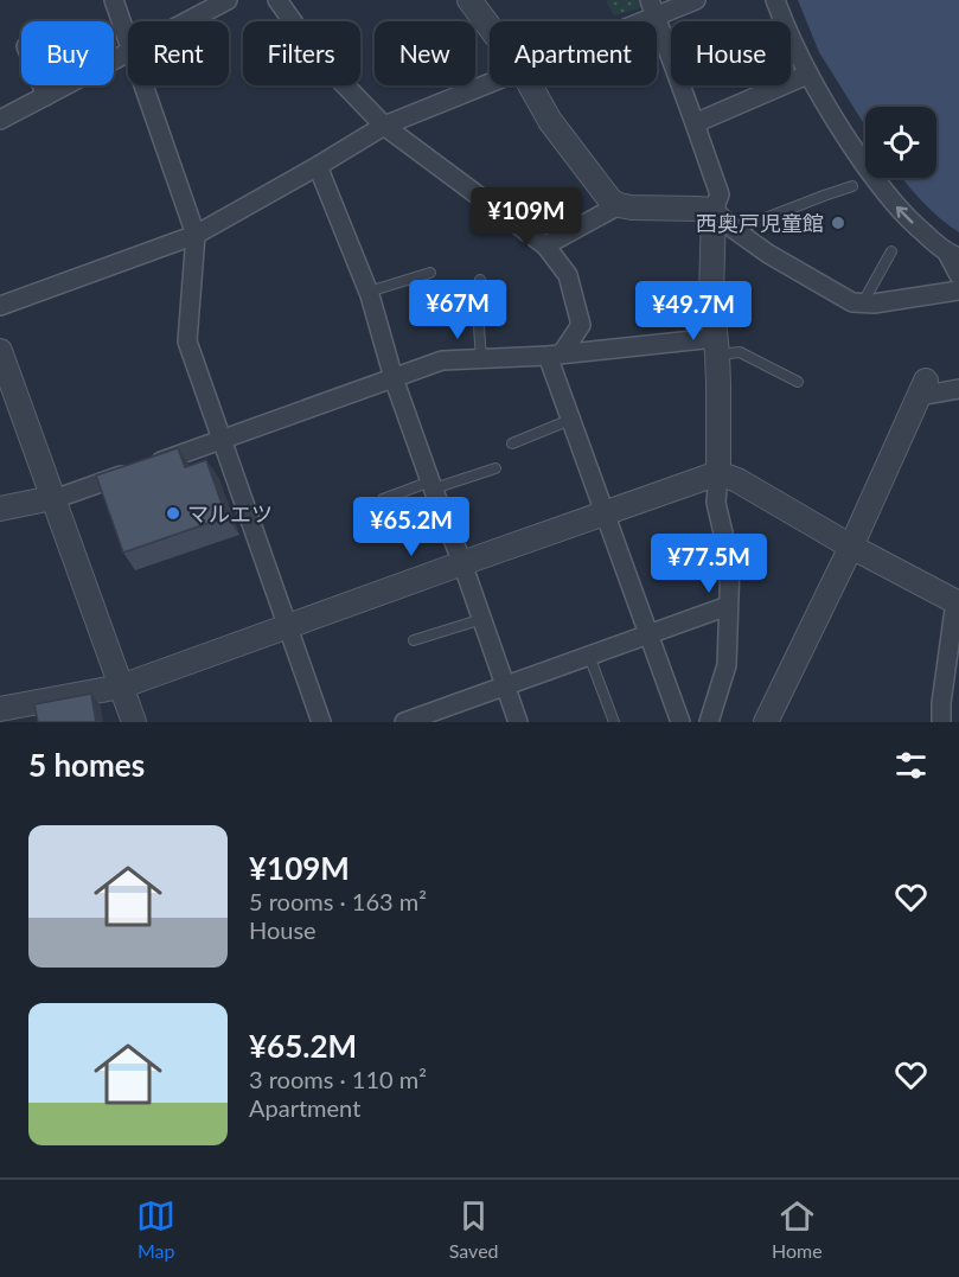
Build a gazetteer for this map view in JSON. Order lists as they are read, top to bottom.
{
  "places": ["西奥戸児童館", "マルエツ"],
  "page": {
    "chip": [
      "Buy",
      "Rent",
      "Filters",
      "New",
      "Apartment",
      "House"
    ],
    "price": [
      "¥109M",
      "¥67M",
      "¥49.7M",
      "¥65.2M",
      "¥77.5M"
    ],
    "heading": "5 homes",
    "list": [
      {
        "name": "¥109M",
        "note": "5 rooms · 163 m² · House"
      },
      {
        "name": "¥65.2M",
        "note": "3 rooms · 110 m² · Apartment"
      }
    ],
    "tabs": ["Map", "Saved", "Home"]
  }
}
